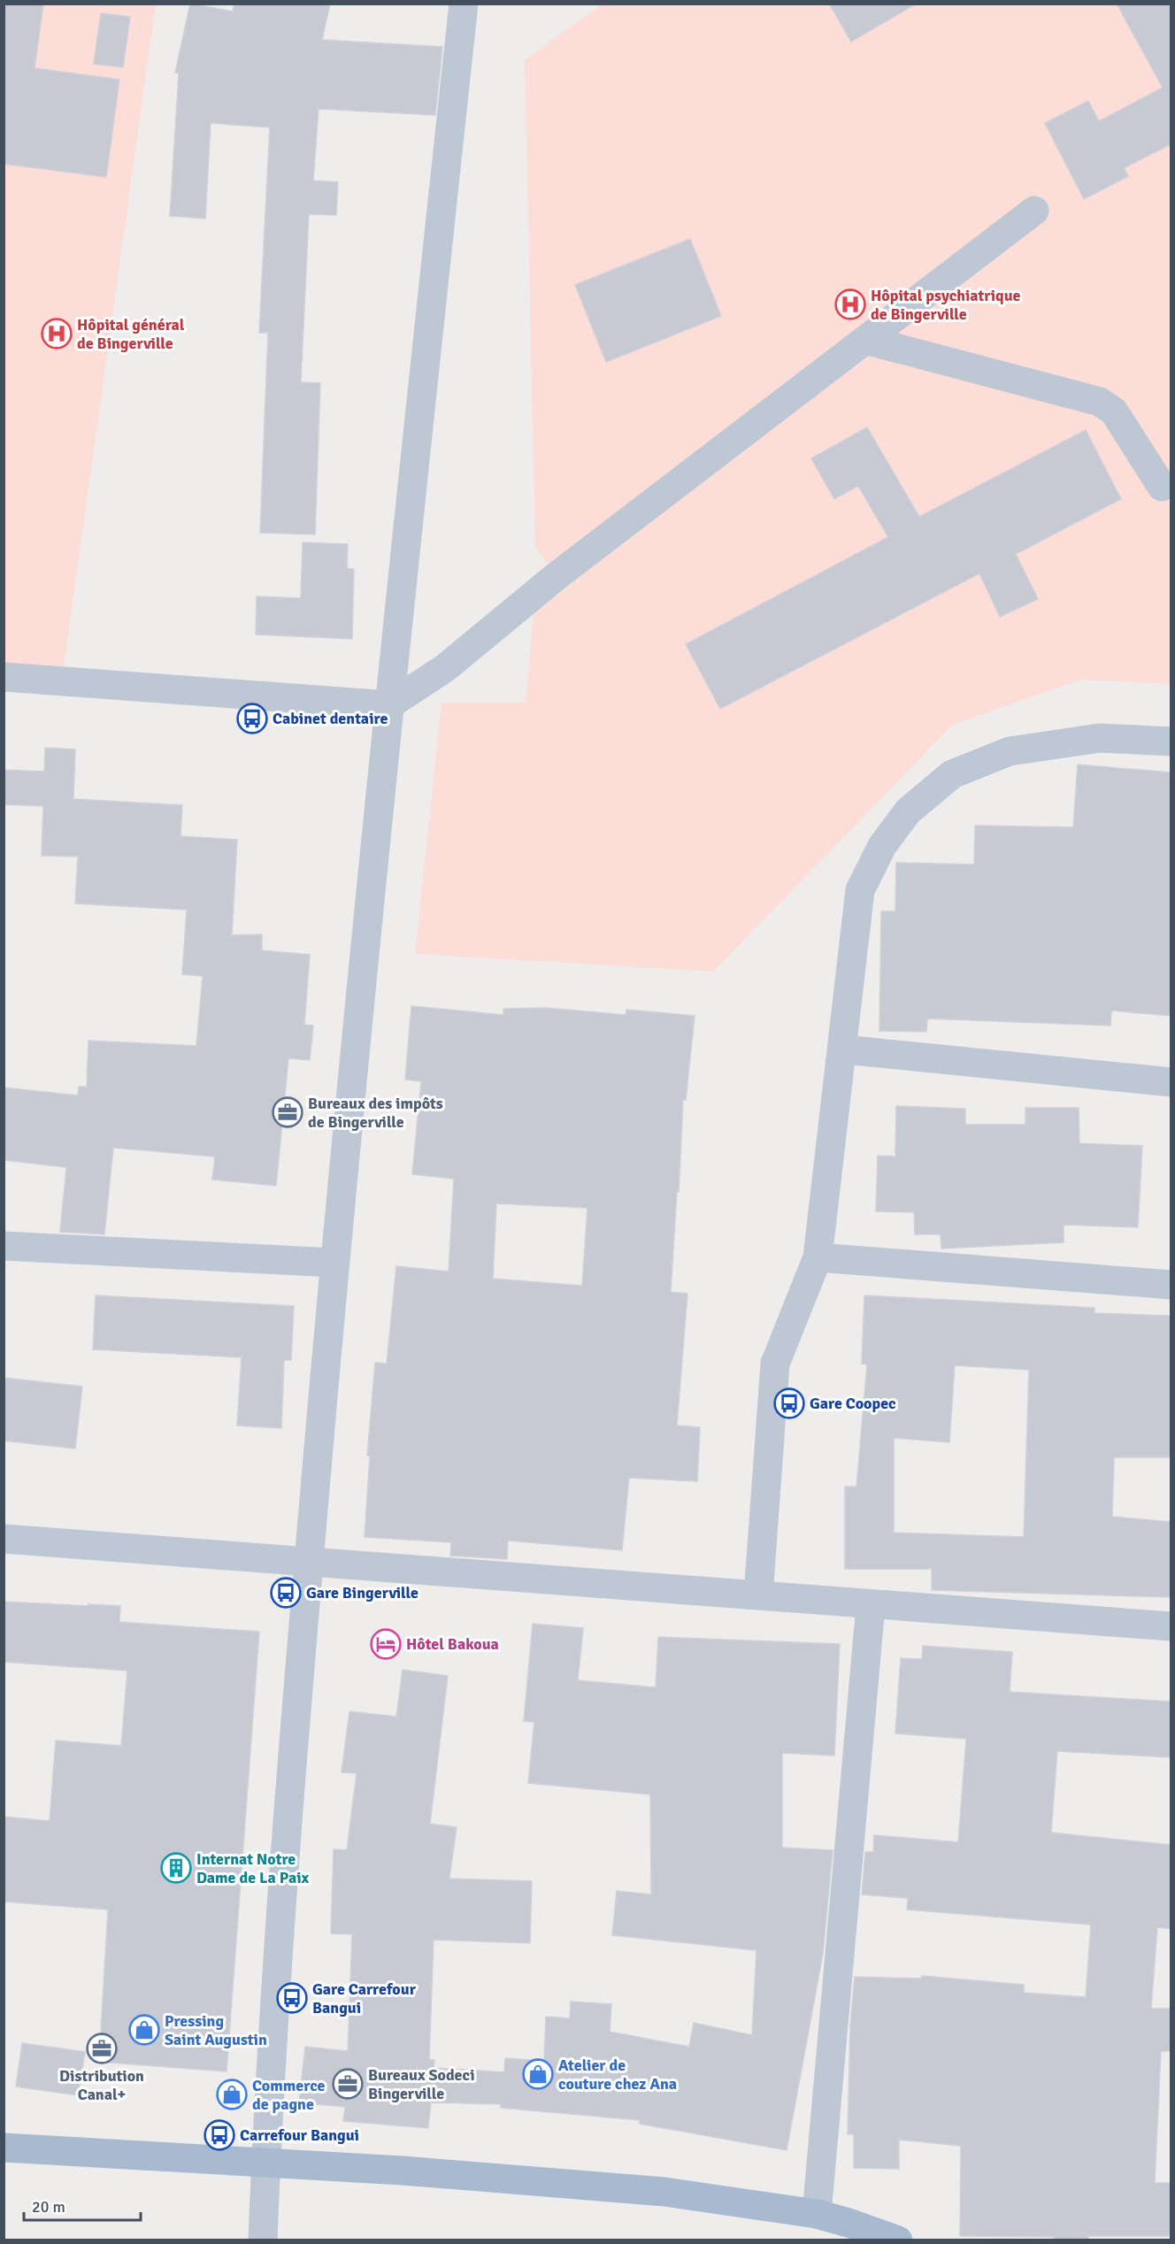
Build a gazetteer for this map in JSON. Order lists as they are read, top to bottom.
{
  "places": {
    "hospital": ["Hôpital psychiatrique de Bingerville", "Hôpital général de Bingerville"],
    "bus stop": [
      "Cabinet dentaire",
      "Gare Coopec",
      "Gare Bingerville",
      "Gare Carrefour Bangui",
      "Carrefour Bangui"
    ],
    "office": ["Bureaux des impôts de Bingerville", "Distribution Canal+", "Bureaux Sodeci Bingerville"],
    "hotel": ["Hôtel Bakoua"],
    "building": ["Internat Notre Dame de La Paix"],
    "shop": ["Pressing Saint Augustin", "Atelier de couture chez Ana", "Commerce de pagne"]
  },
  "scale_bar": "20 m"
}
